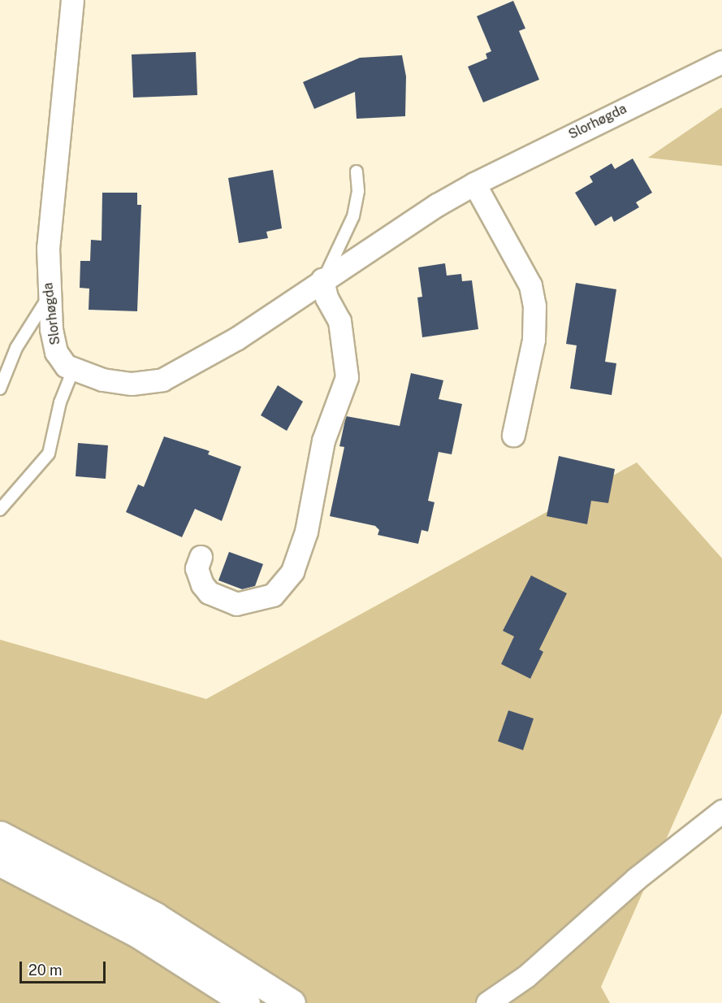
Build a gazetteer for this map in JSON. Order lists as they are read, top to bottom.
{
  "streets": {
    "street": ["Slorhøgda"]
  },
  "scale_bar": "20 m"
}
